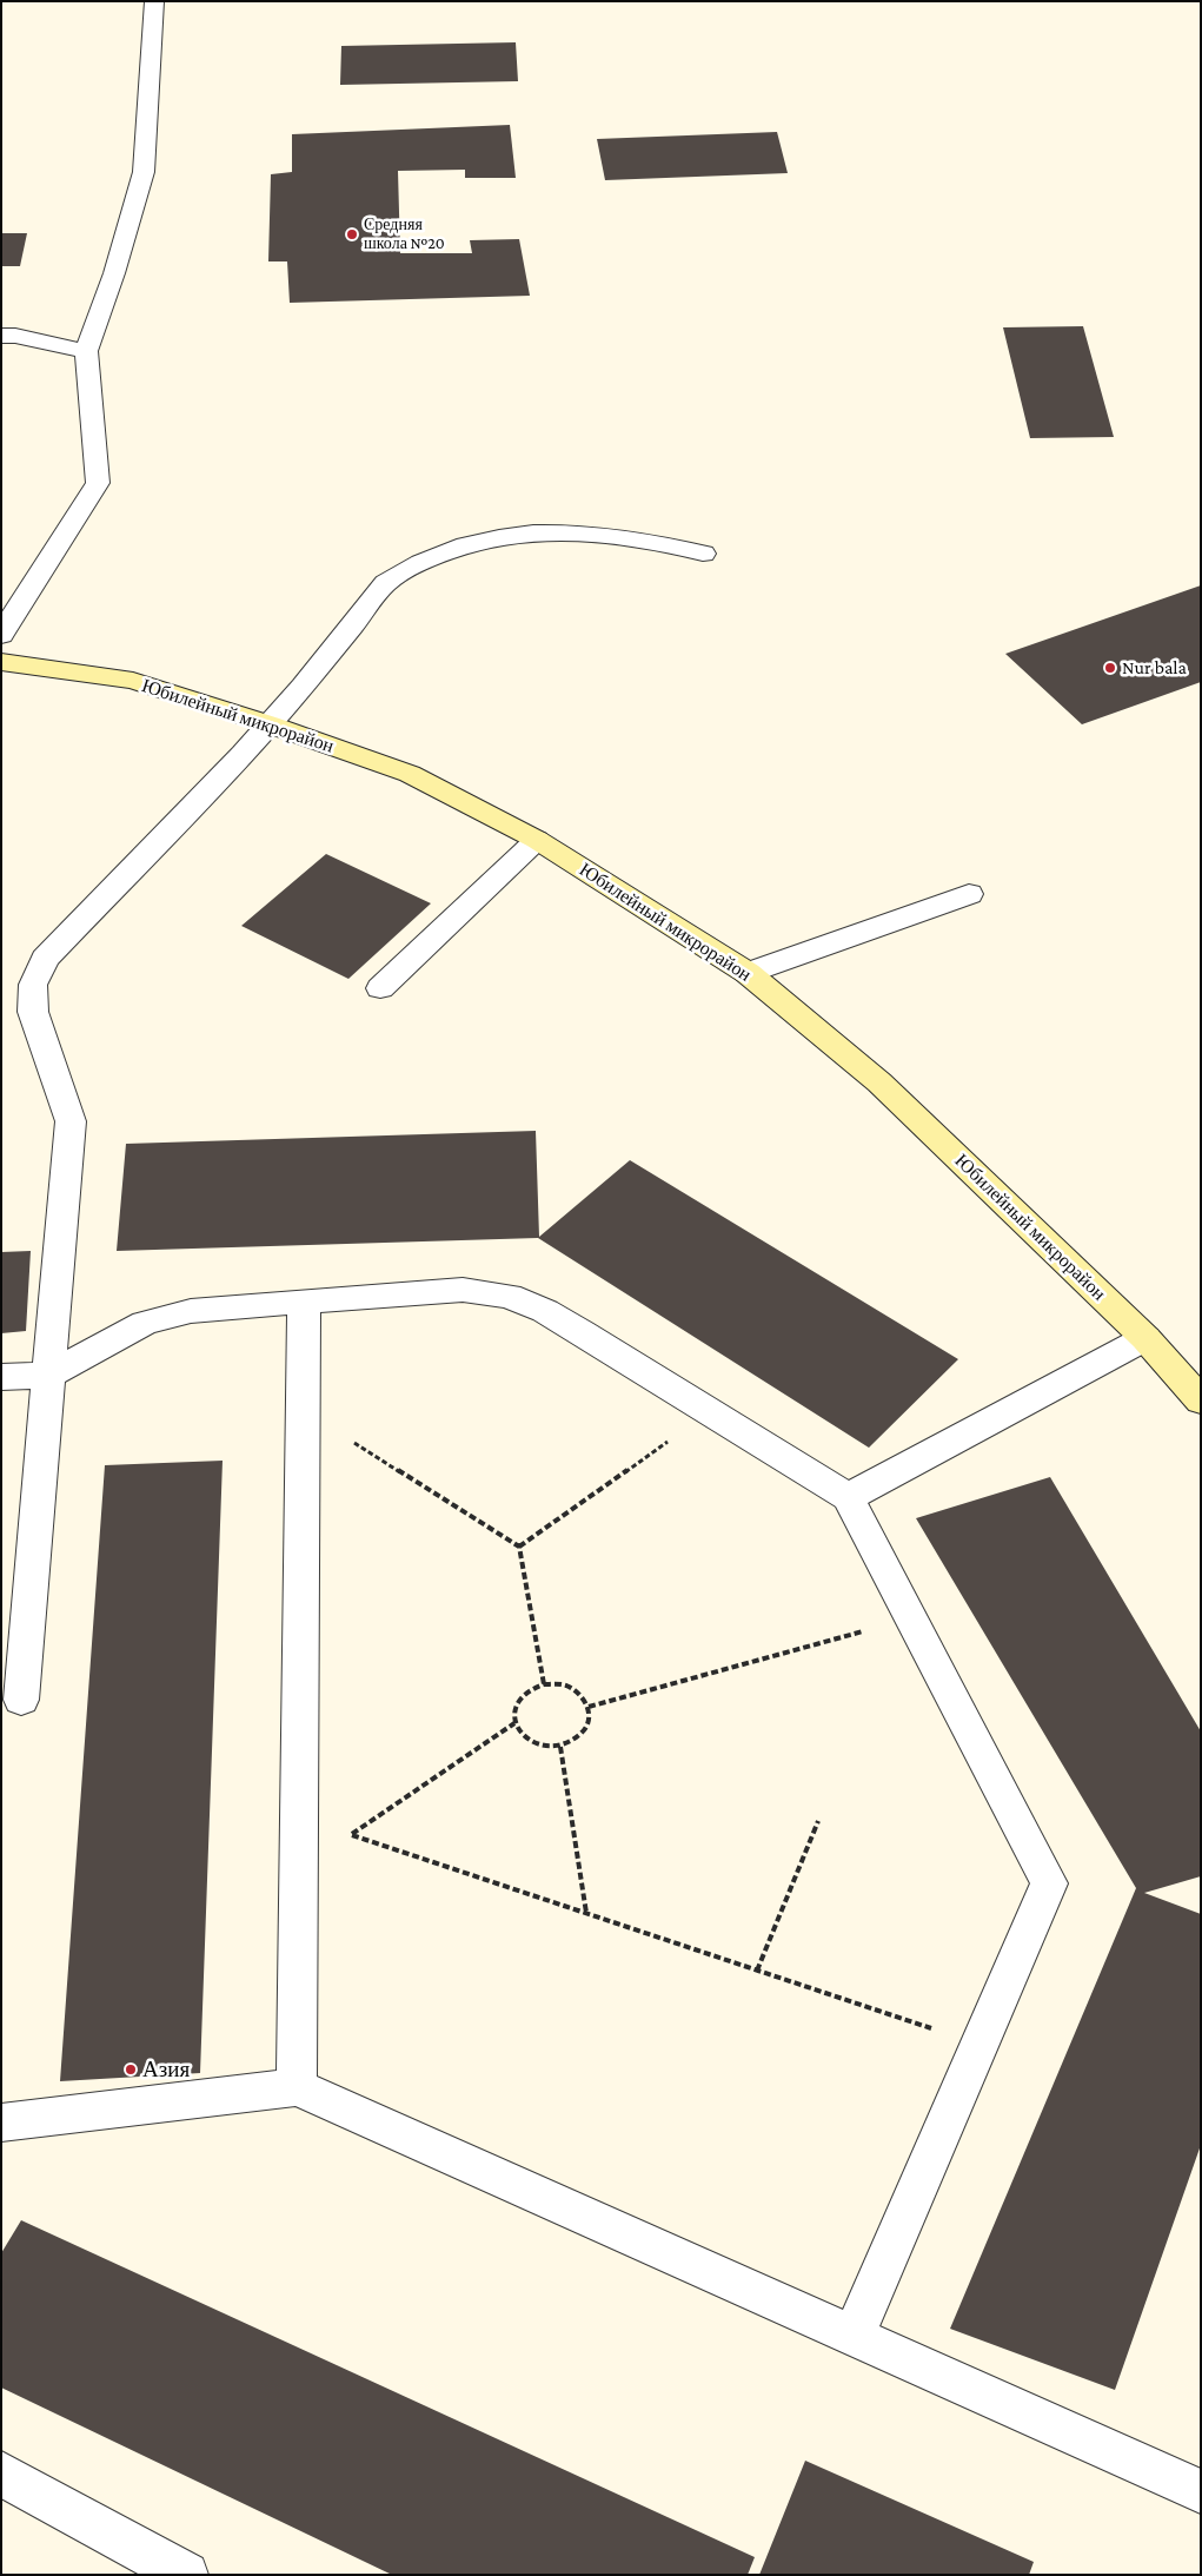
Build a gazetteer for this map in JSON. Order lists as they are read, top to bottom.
{
  "streets": {
    "street": ["Юбилейный микрорайон"]
  },
  "places": ["Средняя школа №20", "Nur bala", "Азия"]
}
